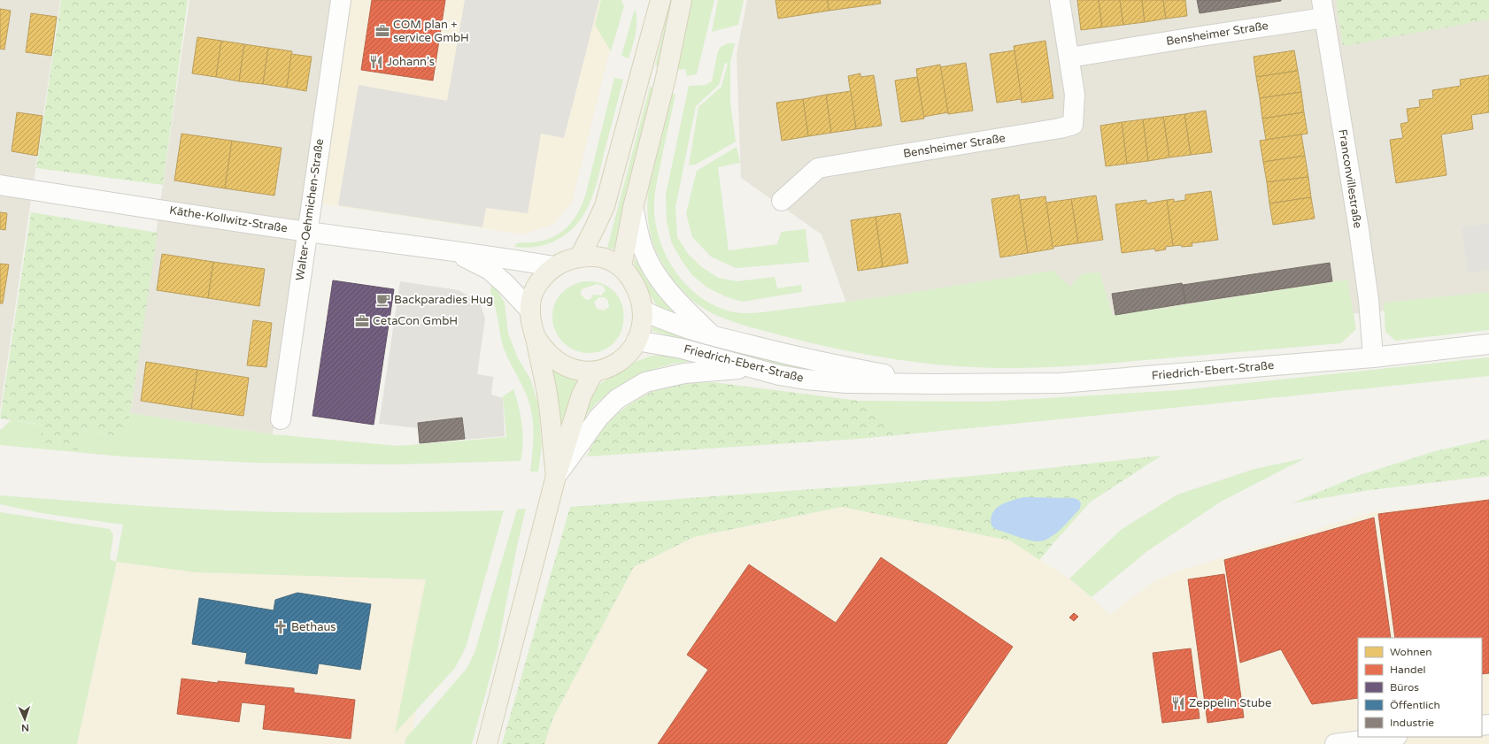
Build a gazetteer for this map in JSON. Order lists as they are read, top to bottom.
{
  "streets": {
    "street": [
      "Bensheimer Straße",
      "Franconvillestraße",
      "Walter-Oehmichen-Straße",
      "Käthe-Kollwitz-Straße",
      "Friedrich-Ebert-Straße"
    ]
  },
  "crossings": [
    ["Bensheimer Straße", "Franconvillestraße"],
    ["Franconvillestraße", "Friedrich-Ebert-Straße"],
    ["Walter-Oehmichen-Straße", "Käthe-Kollwitz-Straße"],
    ["Käthe-Kollwitz-Straße", "Friedrich-Ebert-Straße"]
  ],
  "places": {
    "office": ["COM plan + service GmbH", "CetaCon GmbH"],
    "restaurant": ["Johann’s", "Zeppelin Stube"],
    "cafe": ["Backparadies Hug"],
    "church": ["Bethaus"]
  },
  "legend": [
    "Wohnen",
    "Handel",
    "Büros",
    "Öffentlich",
    "Industrie"
  ],
  "north": "bottom"
}
